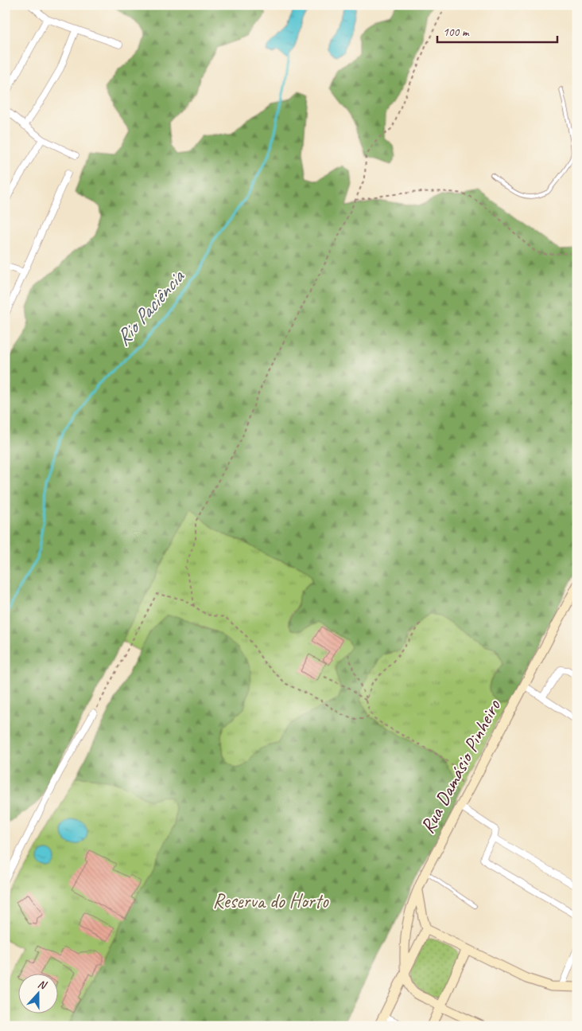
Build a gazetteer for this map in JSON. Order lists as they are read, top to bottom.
{
  "streets": {
    "street": ["Rua Damásio Pinheiro"]
  },
  "water": ["Rio Paciência"],
  "parks": ["Reserva do Horto"],
  "scale_bar": "100 m",
  "north": "top"
}
